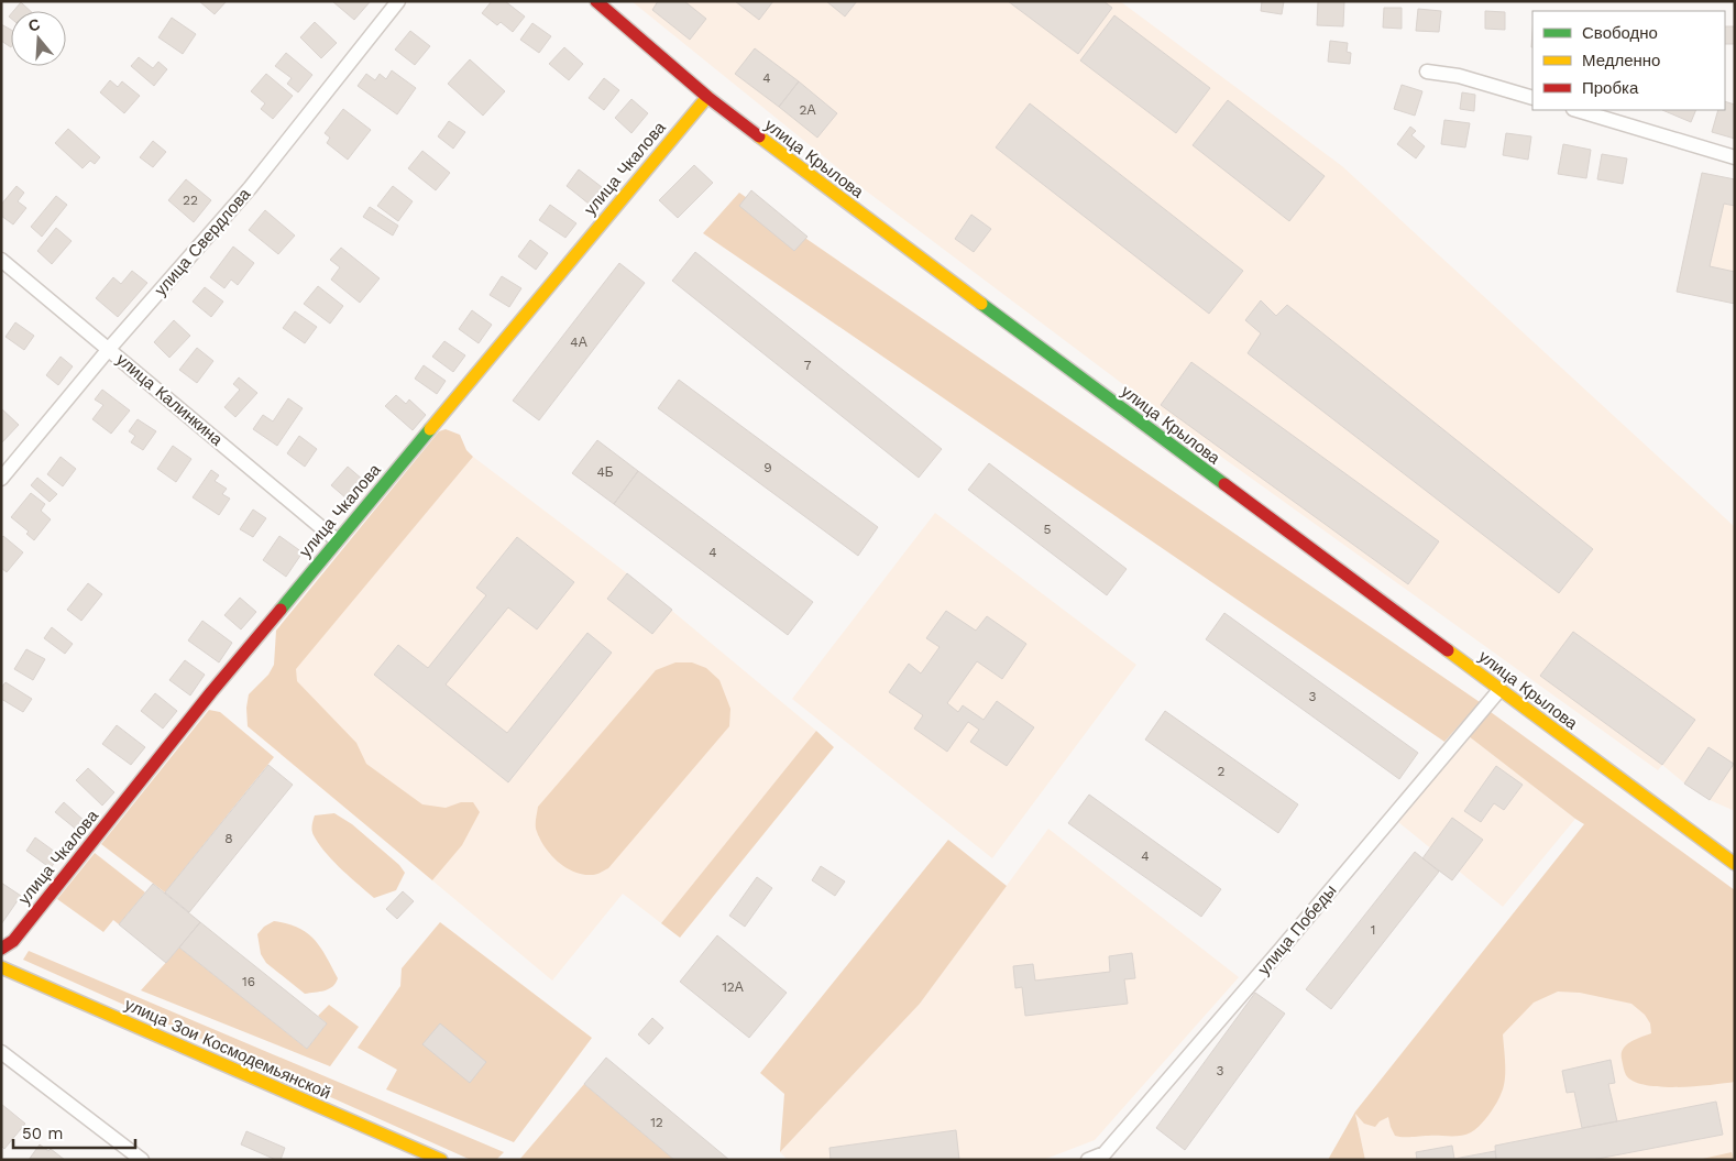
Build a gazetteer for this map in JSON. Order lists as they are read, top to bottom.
{
  "streets": {
    "street": [
      "улица Крылова",
      "улица Чкалова",
      "улица Свердлова",
      "улица Калинкина",
      "улица Победы",
      "улица Зои Космодемьянской"
    ]
  },
  "crossings": [
    ["улица Крылова", "улица Чкалова"],
    ["улица Крылова", "улица Победы"],
    ["улица Чкалова", "улица Калинкина"],
    ["улица Свердлова", "улица Калинкина"]
  ],
  "house_numbers": [
    "4",
    "2А",
    "22",
    "4А",
    "7",
    "9",
    "4Б",
    "5",
    "4",
    "3",
    "2",
    "8",
    "4",
    "1",
    "16",
    "12А",
    "3",
    "12"
  ],
  "legend": ["Свободно", "Медленно", "Пробка"],
  "scale_bar": "50 m",
  "north": "top"
}
